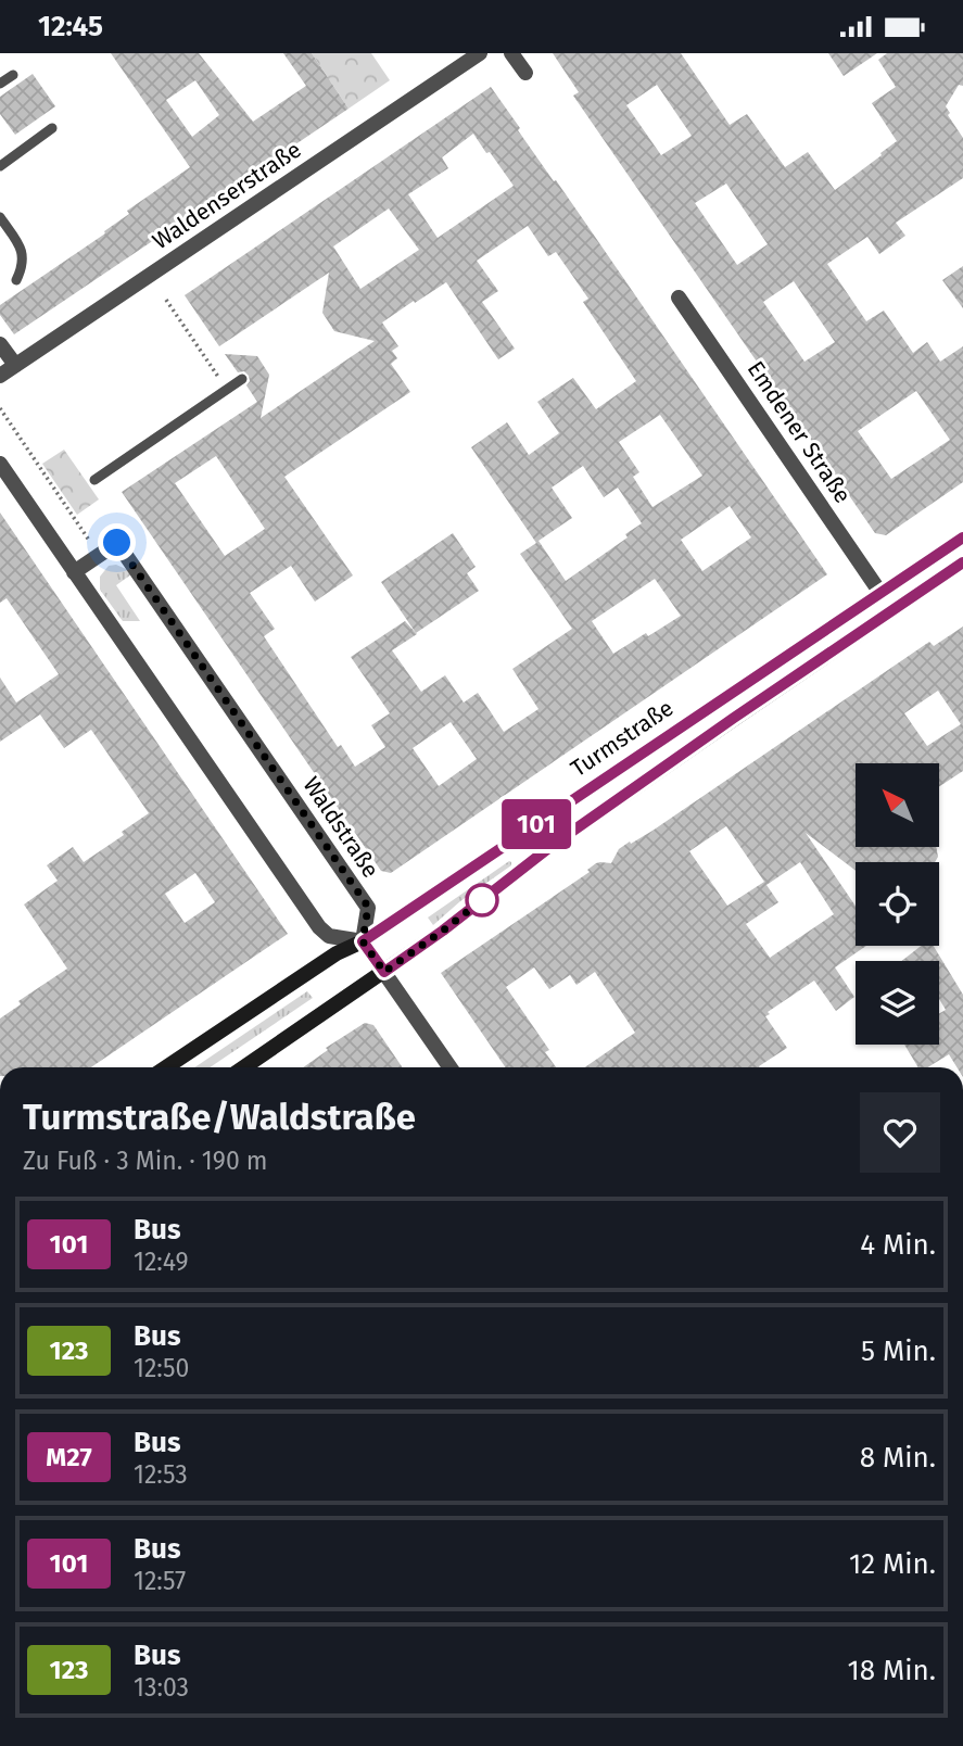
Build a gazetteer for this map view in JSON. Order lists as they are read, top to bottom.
{
  "streets": {
    "main road": ["Turmstraße"],
    "street": ["Waldenserstraße", "Emdener Straße", "Waldstraße"]
  },
  "crossings": [
    ["Emdener Straße", "Turmstraße"],
    ["Turmstraße", "Waldstraße"]
  ],
  "lines": ["bus line 101"],
  "north": "top left",
  "page": {
    "status": "12:45",
    "on_map": "101",
    "heading": ["Turmstraße/Waldstraße", "Zu Fuß · 3 Min. · 190 m"],
    "list": [
      {
        "mark": "101",
        "name": "Bus",
        "note": "12:49",
        "value": "4 Min."
      },
      {
        "mark": "123",
        "name": "Bus",
        "note": "12:50",
        "value": "5 Min."
      },
      {
        "mark": "M27",
        "name": "Bus",
        "note": "12:53",
        "value": "8 Min."
      },
      {
        "mark": "101",
        "name": "Bus",
        "note": "12:57",
        "value": "12 Min."
      },
      {
        "mark": "123",
        "name": "Bus",
        "note": "13:03",
        "value": "18 Min."
      }
    ]
  }
}
